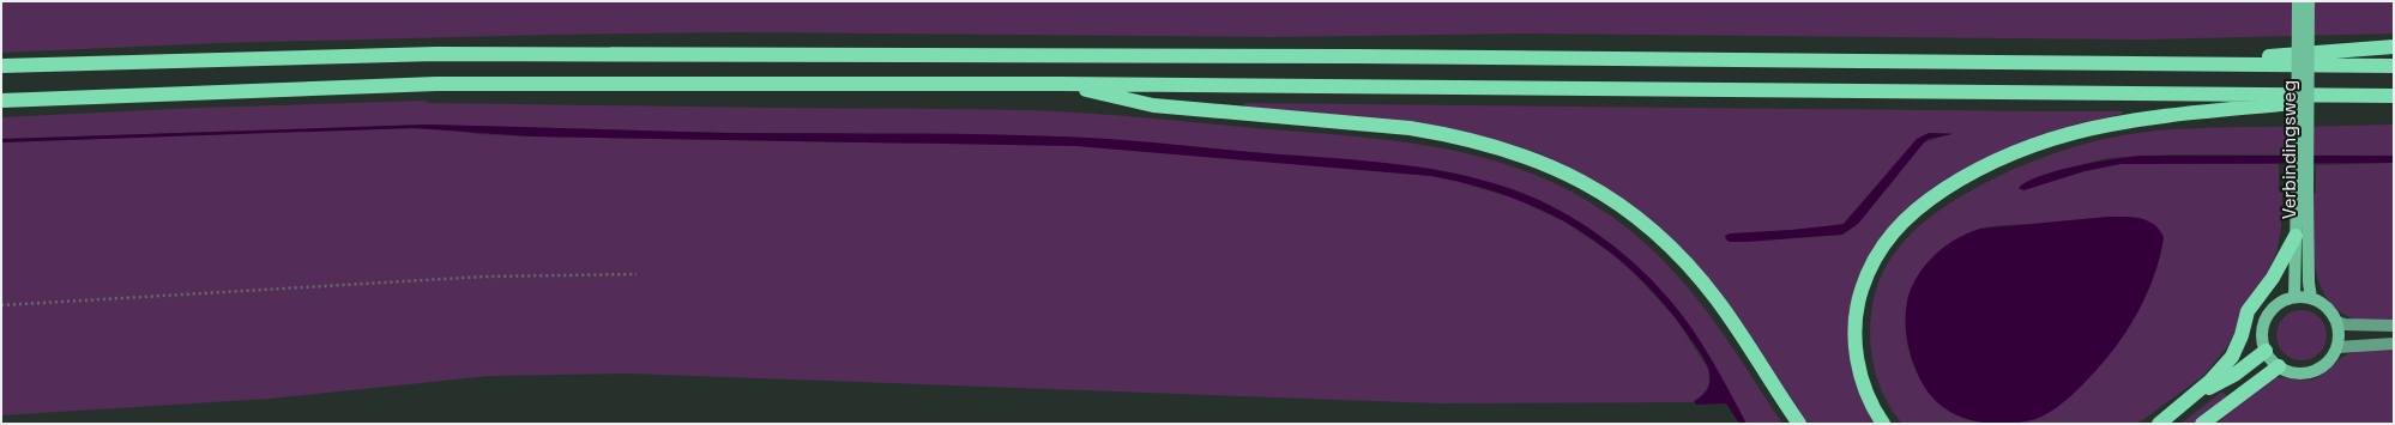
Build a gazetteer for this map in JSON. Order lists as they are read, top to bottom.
{
  "streets": {
    "main road": ["Verbindingsweg"]
  }
}
